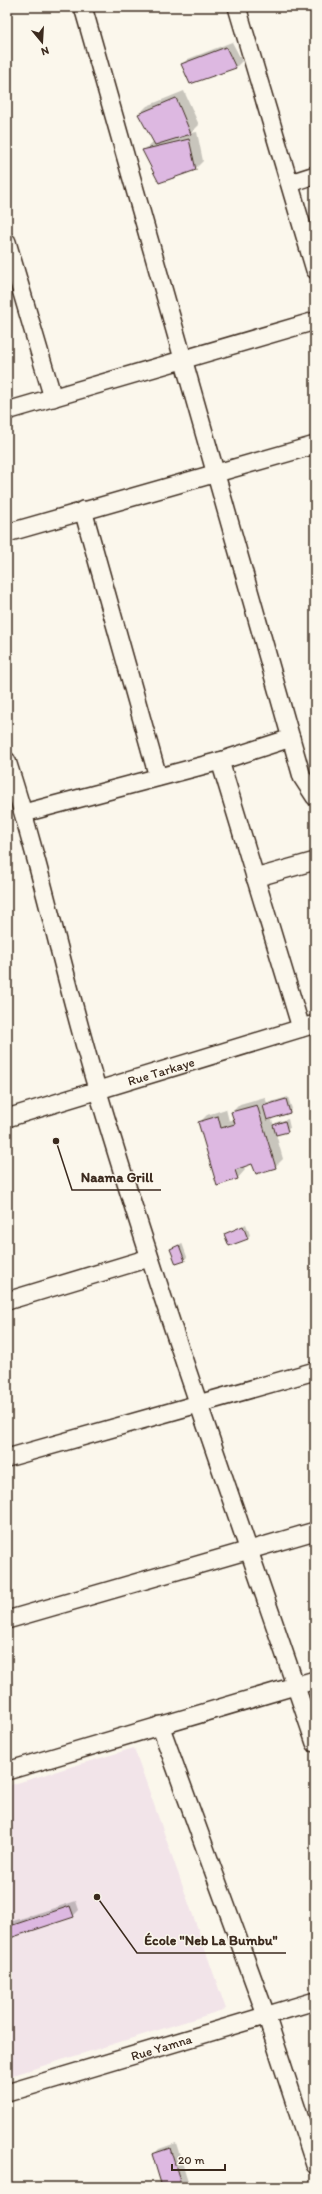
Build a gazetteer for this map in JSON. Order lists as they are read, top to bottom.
{
  "streets": {
    "street": ["Rue Tarkaye", "Rue Yamna"]
  },
  "places": ["Naama Grill", "École \"Neb La Bumbu\""],
  "scale_bar": "20 m",
  "north": "bottom"
}
